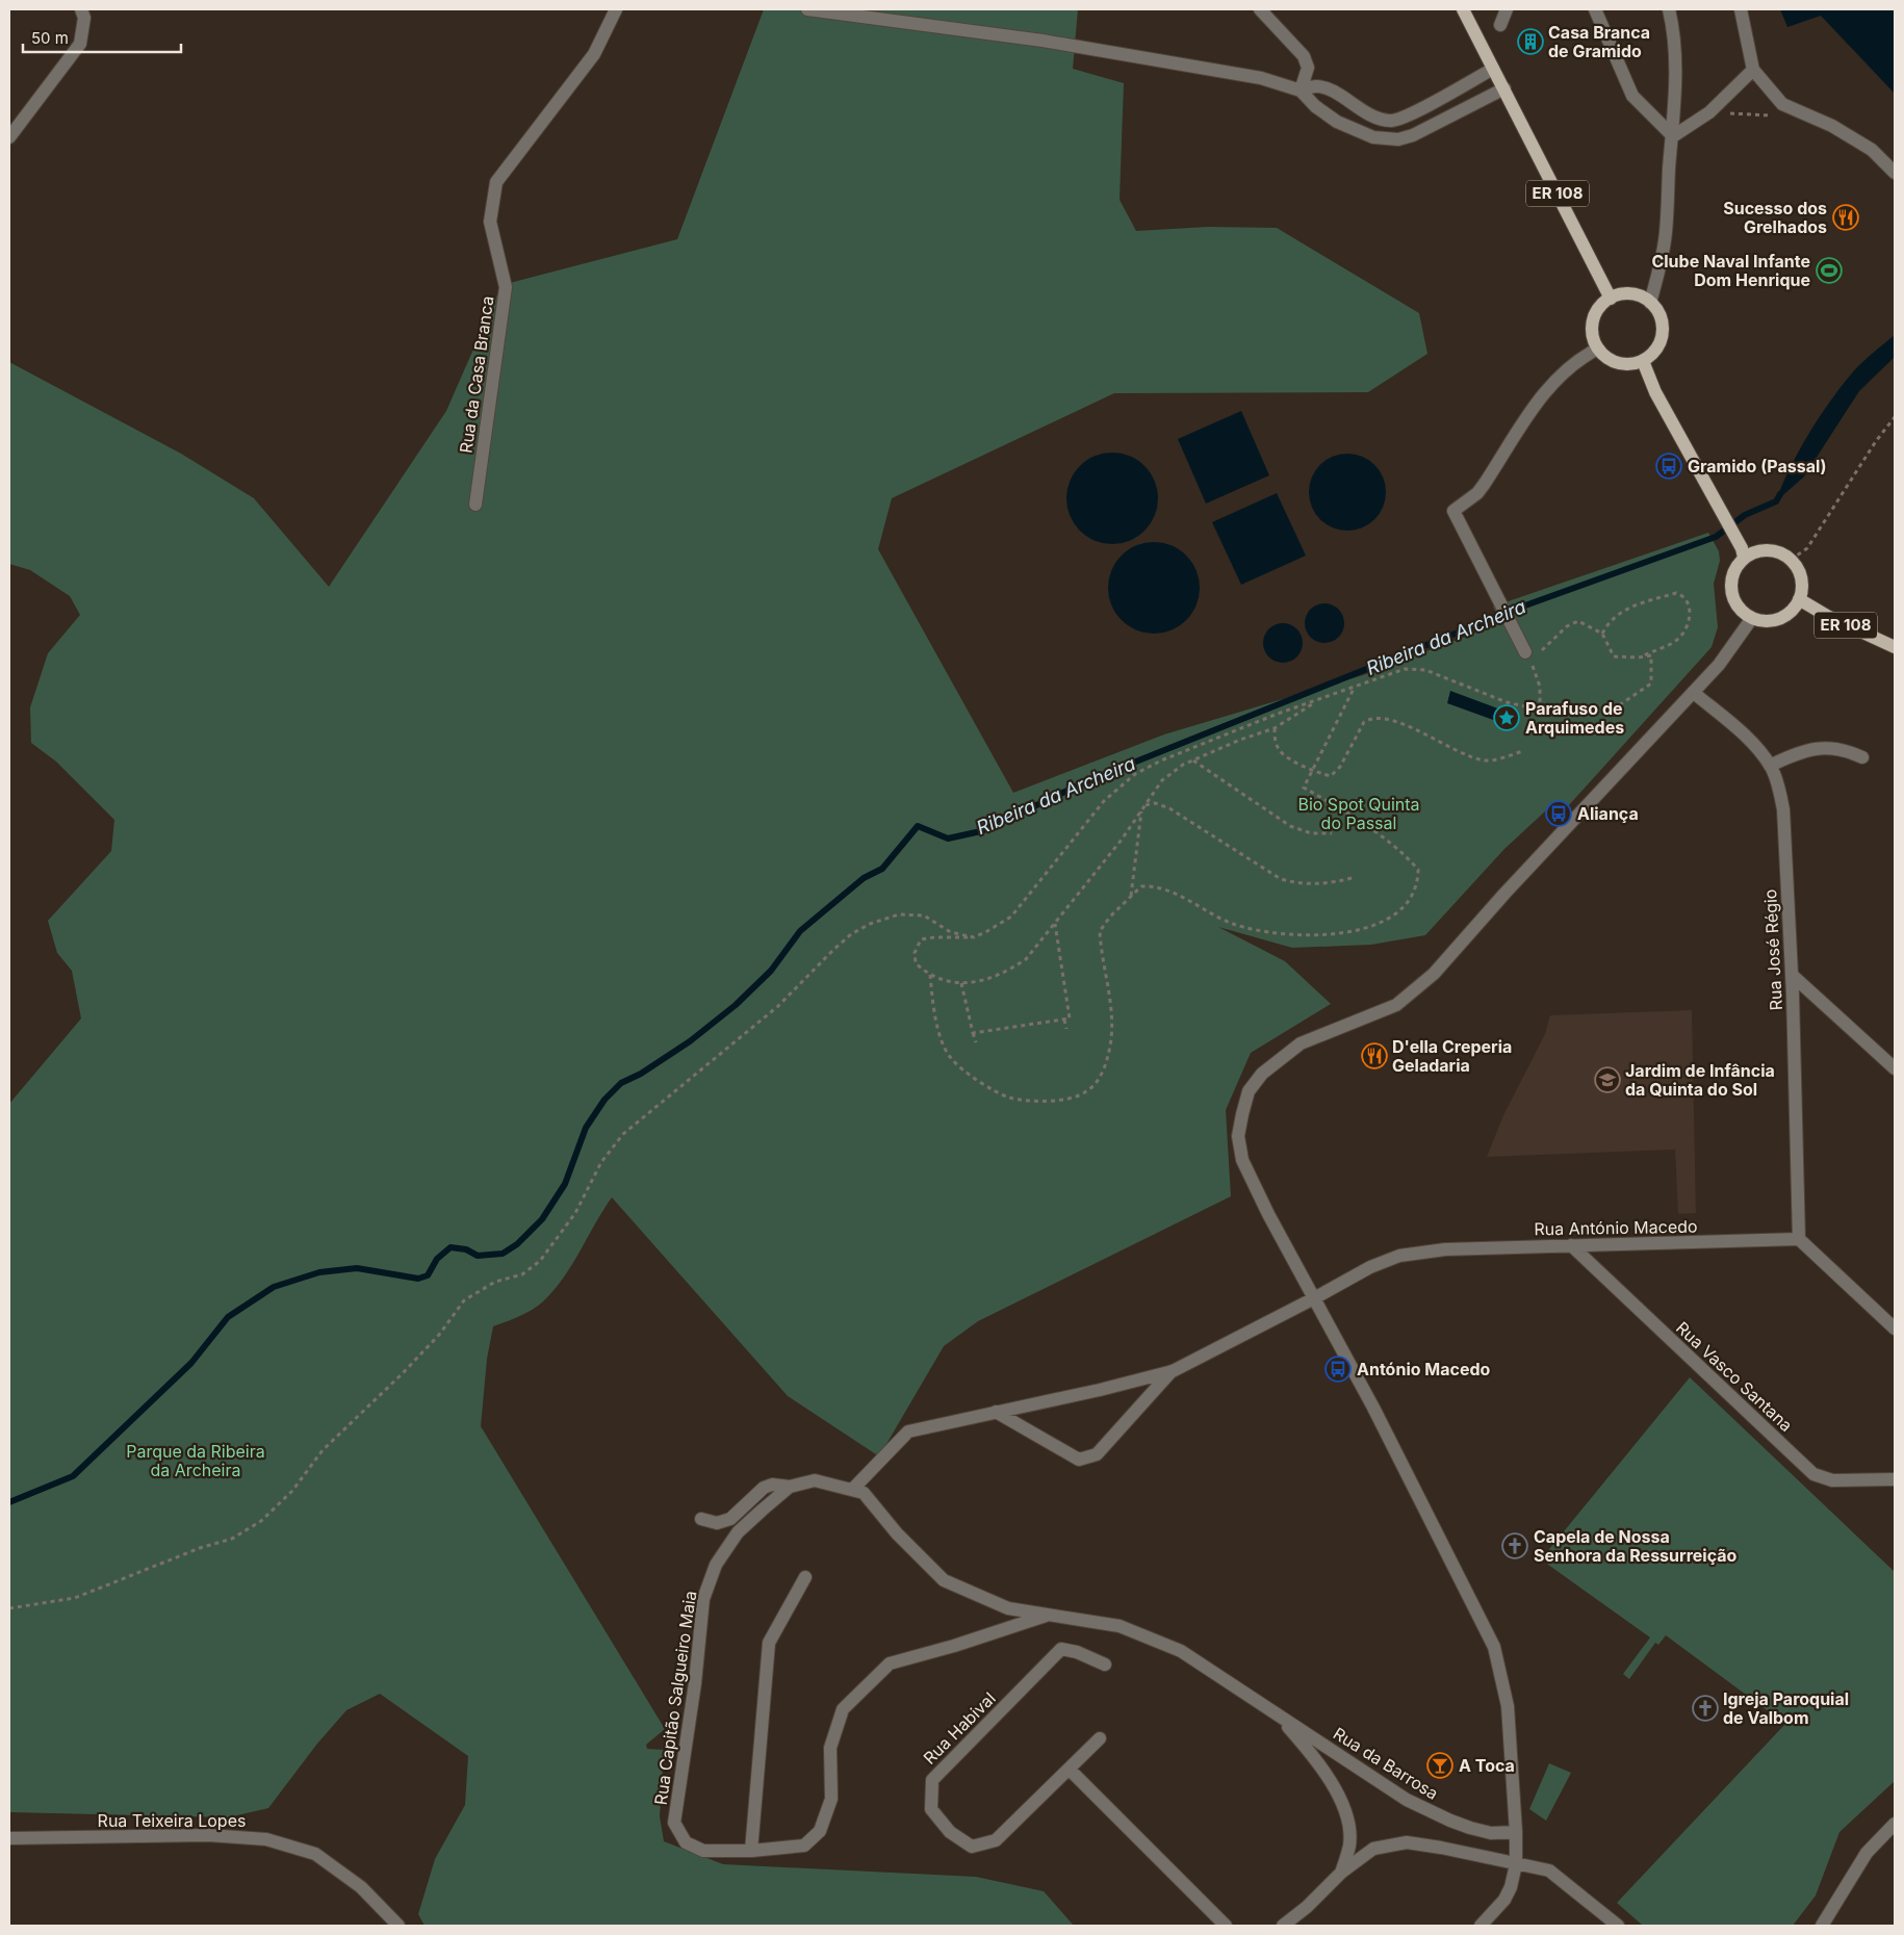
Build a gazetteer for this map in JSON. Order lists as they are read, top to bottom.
{
  "streets": {
    "main road": ["ER 108"],
    "street": [
      "Rua da Casa Branca",
      "Rua José Régio",
      "Rua António Macedo",
      "Rua Vasco Santana",
      "Rua Capitão Salgueiro Maia",
      "Rua Habival",
      "Rua da Barrosa",
      "Rua Teixeira Lopes"
    ]
  },
  "crossings": [
    ["Rua José Régio", "Rua António Macedo"],
    ["Rua António Macedo", "Rua Vasco Santana"],
    ["Rua Capitão Salgueiro Maia", "Rua da Barrosa"]
  ],
  "water": ["Ribeira da Archeira"],
  "parks": ["Bio Spot Quinta do Passal", "Parque da Ribeira da Archeira"],
  "places": {
    "building": ["Casa Branca de Gramido"],
    "restaurant": ["Sucesso dos Grelhados", "D'ella Creperia Geladaria"],
    "sports": ["Clube Naval Infante Dom Henrique"],
    "bus stop": ["Gramido (Passal)", "Aliança", "António Macedo"],
    "place": ["Parafuso de Arquimedes"],
    "school or university": ["Jardim de Infância da Quinta do Sol"],
    "church": ["Capela de Nossa Senhora da Ressurreição", "Igreja Paroquial de Valbom"],
    "bar": ["A Toca"]
  },
  "scale_bar": "50 m"
}
